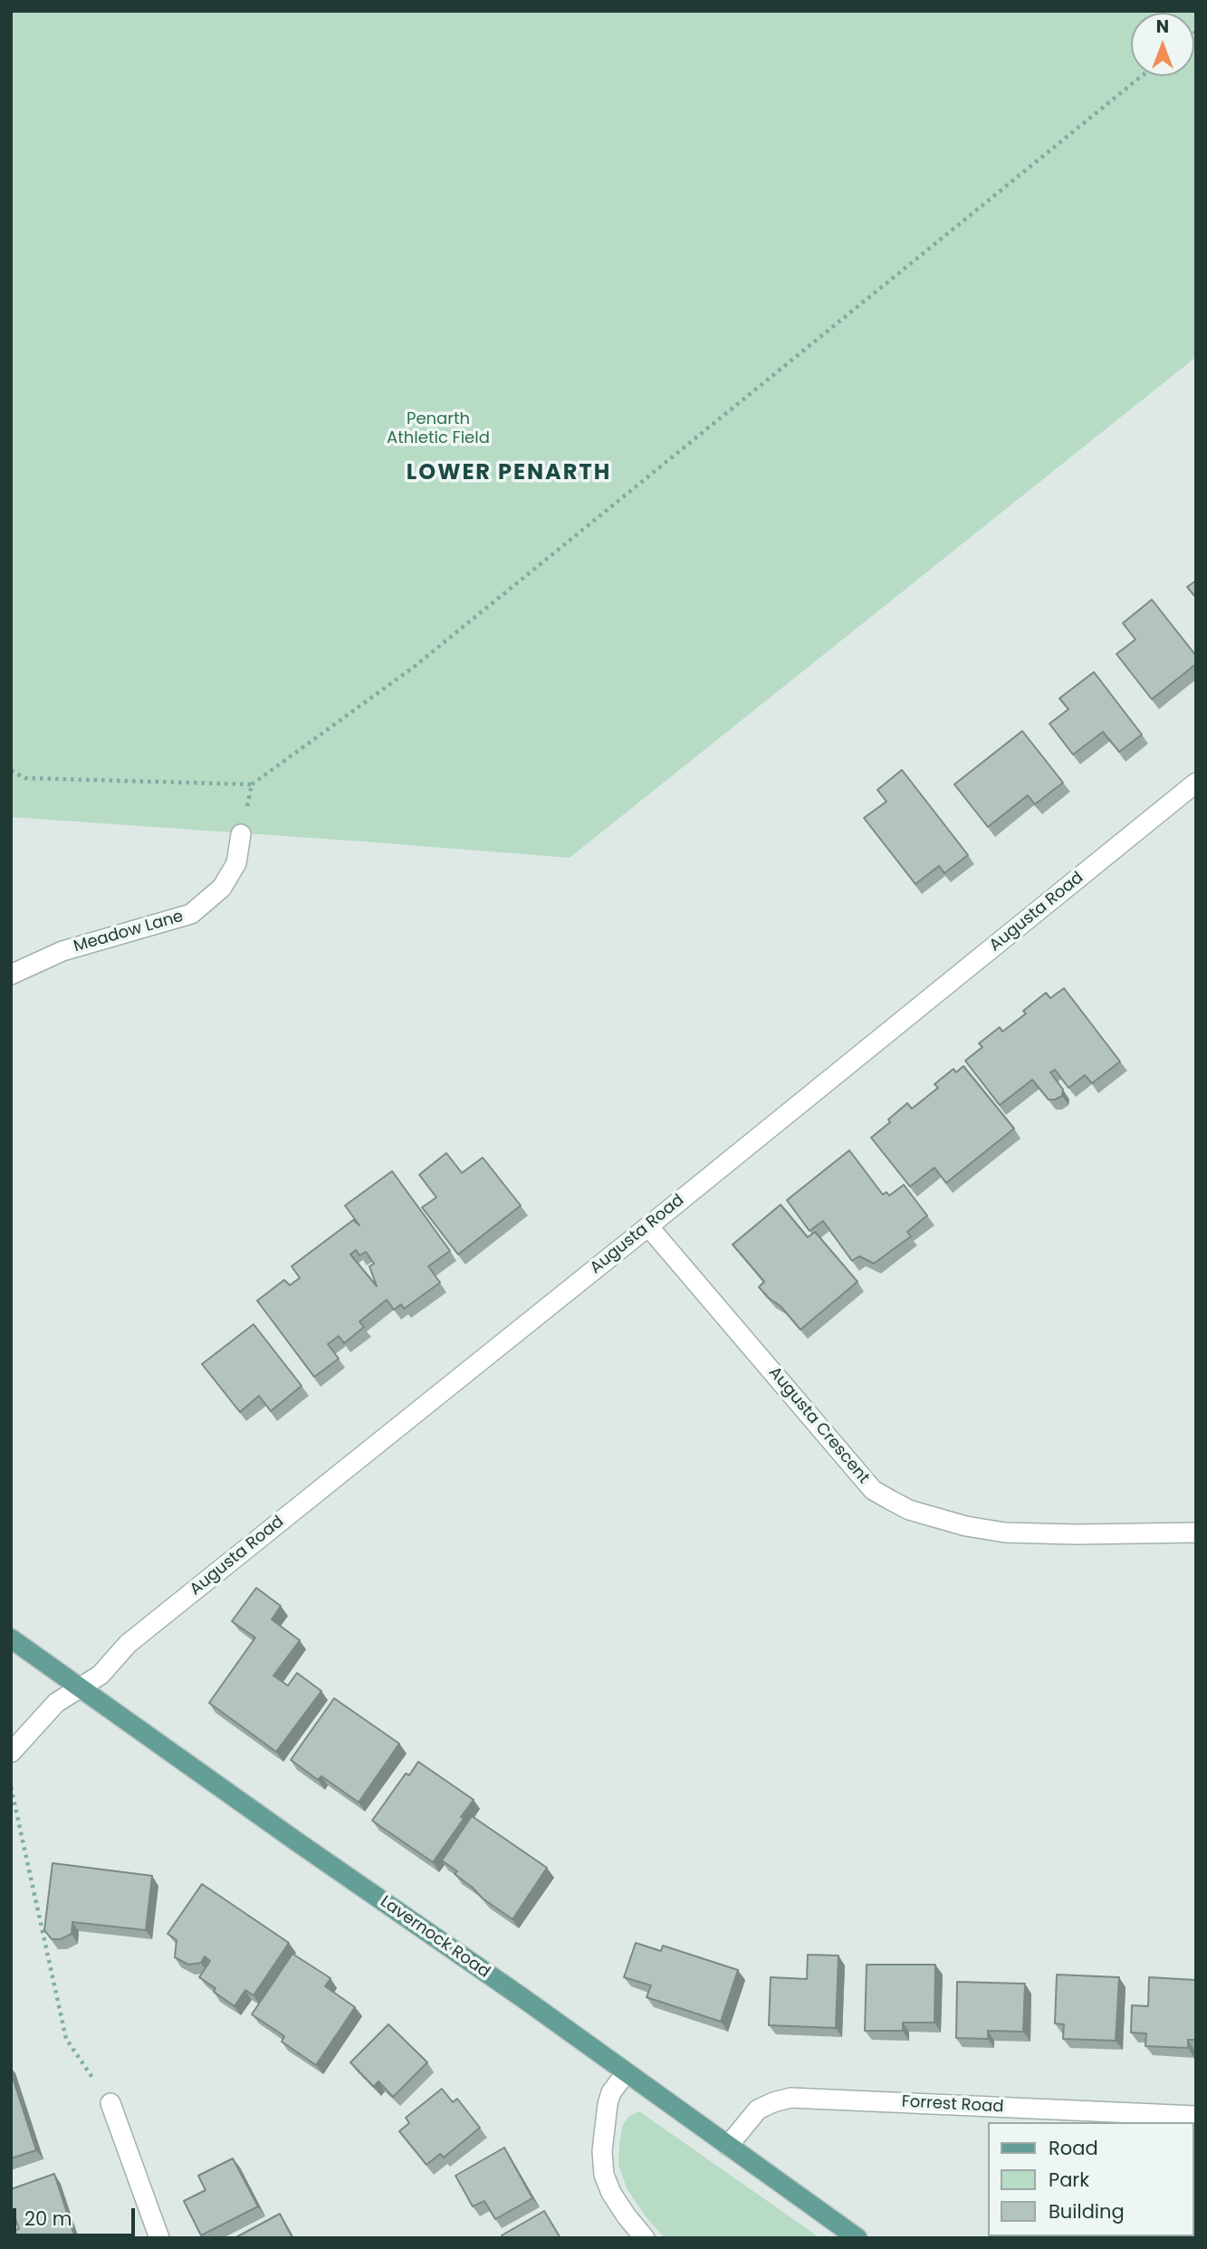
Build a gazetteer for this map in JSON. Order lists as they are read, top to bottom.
{
  "streets": {
    "main road": ["Lavernock Road"],
    "street": [
      "Augusta Road",
      "Meadow Lane",
      "Augusta Crescent",
      "Forrest Road"
    ]
  },
  "crossings": [
    ["Augusta Road", "Augusta Crescent"],
    ["Augusta Road", "Lavernock Road"],
    ["Lavernock Road", "Forrest Road"]
  ],
  "districts": ["LOWER PENARTH"],
  "parks": ["Penarth Athletic Field"],
  "legend": ["Road", "Park", "Building"],
  "scale_bar": "20 m",
  "north": "top"
}
